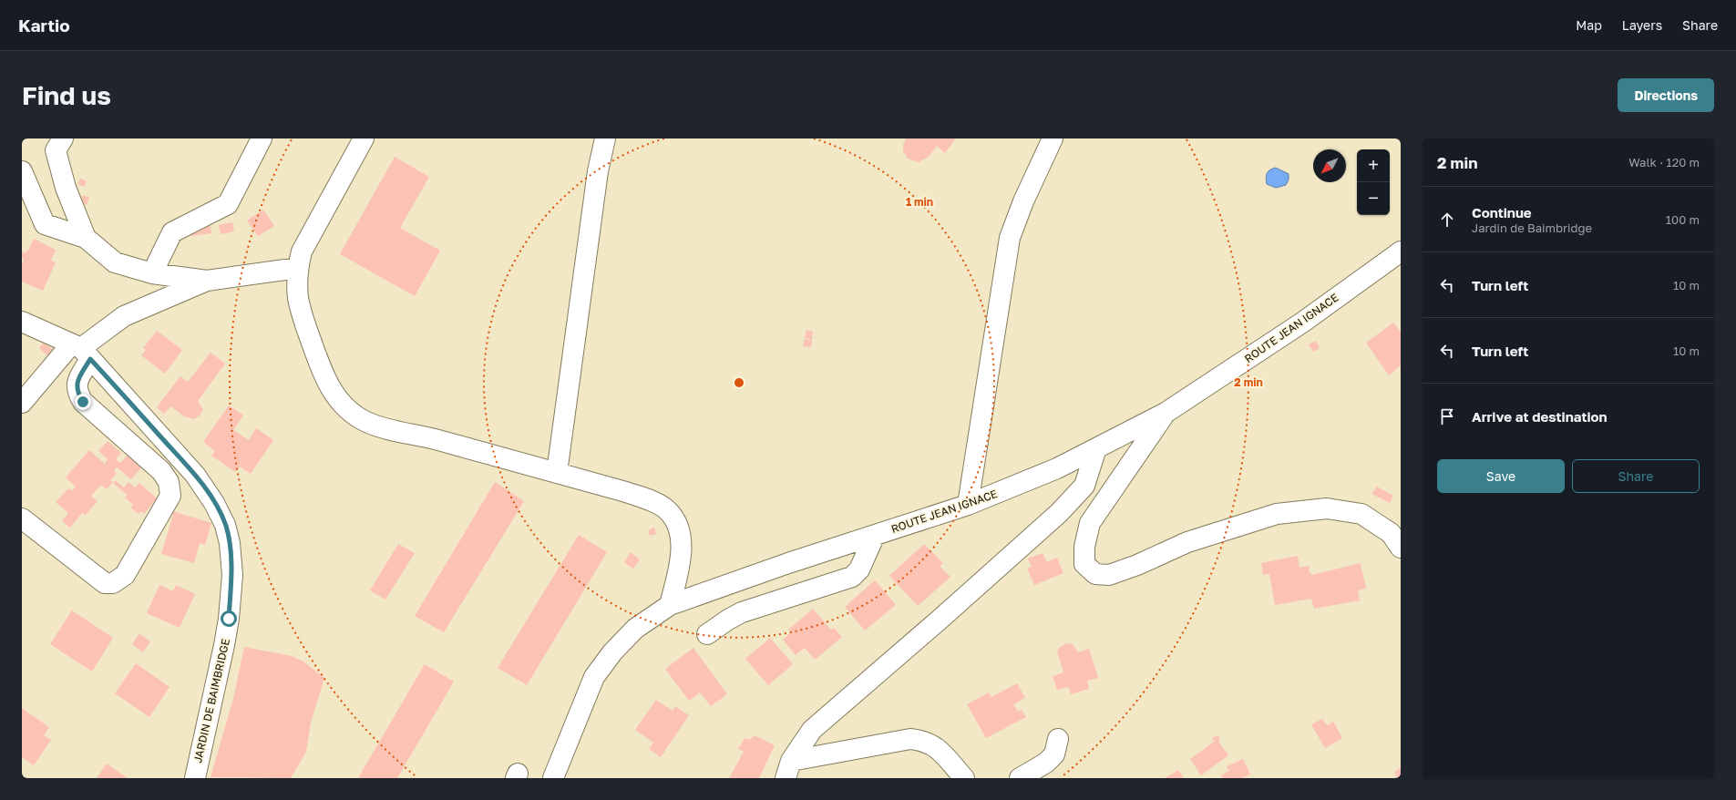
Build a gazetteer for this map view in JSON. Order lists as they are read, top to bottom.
{
  "streets": {
    "street": ["ROUTE JEAN IGNACE", "JARDIN DE BAIMBRIDGE"]
  },
  "north": "bottom left",
  "page": {
    "header": "Kartio",
    "nav": ["Map", "Layers", "Share"],
    "buttons": [
      "Directions",
      ["Save", "Share"]
    ],
    "title": "Find us",
    "heading": ["2 min", "Walk · 120 m"],
    "map_buttons": ["+", "−"],
    "list": [
      ["Continue", "Jardin de Baimbridge", "100 m"],
      ["Turn left", "10 m"],
      ["Turn left", "10 m"],
      "Arrive at destination"
    ]
  },
  "rings": ["1 min", "2 min"]
}
